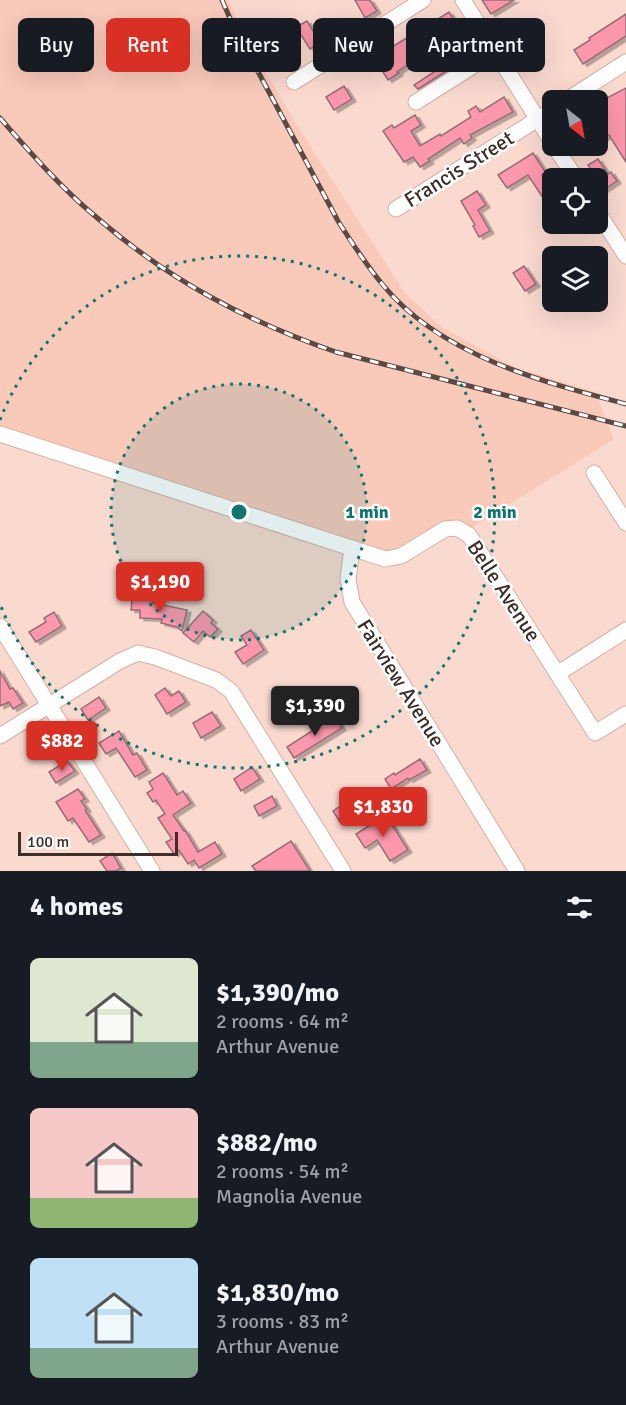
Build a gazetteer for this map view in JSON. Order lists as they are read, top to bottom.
{
  "streets": {
    "street": ["Francis Street", "Belle Avenue", "Fairview Avenue"]
  },
  "crossings": [
    ["Belle Avenue", "Fairview Avenue"]
  ],
  "scale_bar": "100 m",
  "north": "bottom right",
  "page": {
    "chip": [
      "Buy",
      "Rent",
      "Filters",
      "New",
      "Apartment"
    ],
    "price": [
      "$1,190",
      "$1,390",
      "$882",
      "$1,830"
    ],
    "scale": "100 m",
    "heading": "4 homes",
    "list": [
      {
        "name": "$1,390/mo",
        "note": "2 rooms · 64 m² · Arthur Avenue"
      },
      {
        "name": "$882/mo",
        "note": "2 rooms · 54 m² · Magnolia Avenue"
      },
      {
        "name": "$1,830/mo",
        "note": "3 rooms · 83 m² · Arthur Avenue"
      }
    ]
  },
  "rings": ["1 min", "2 min"]
}
